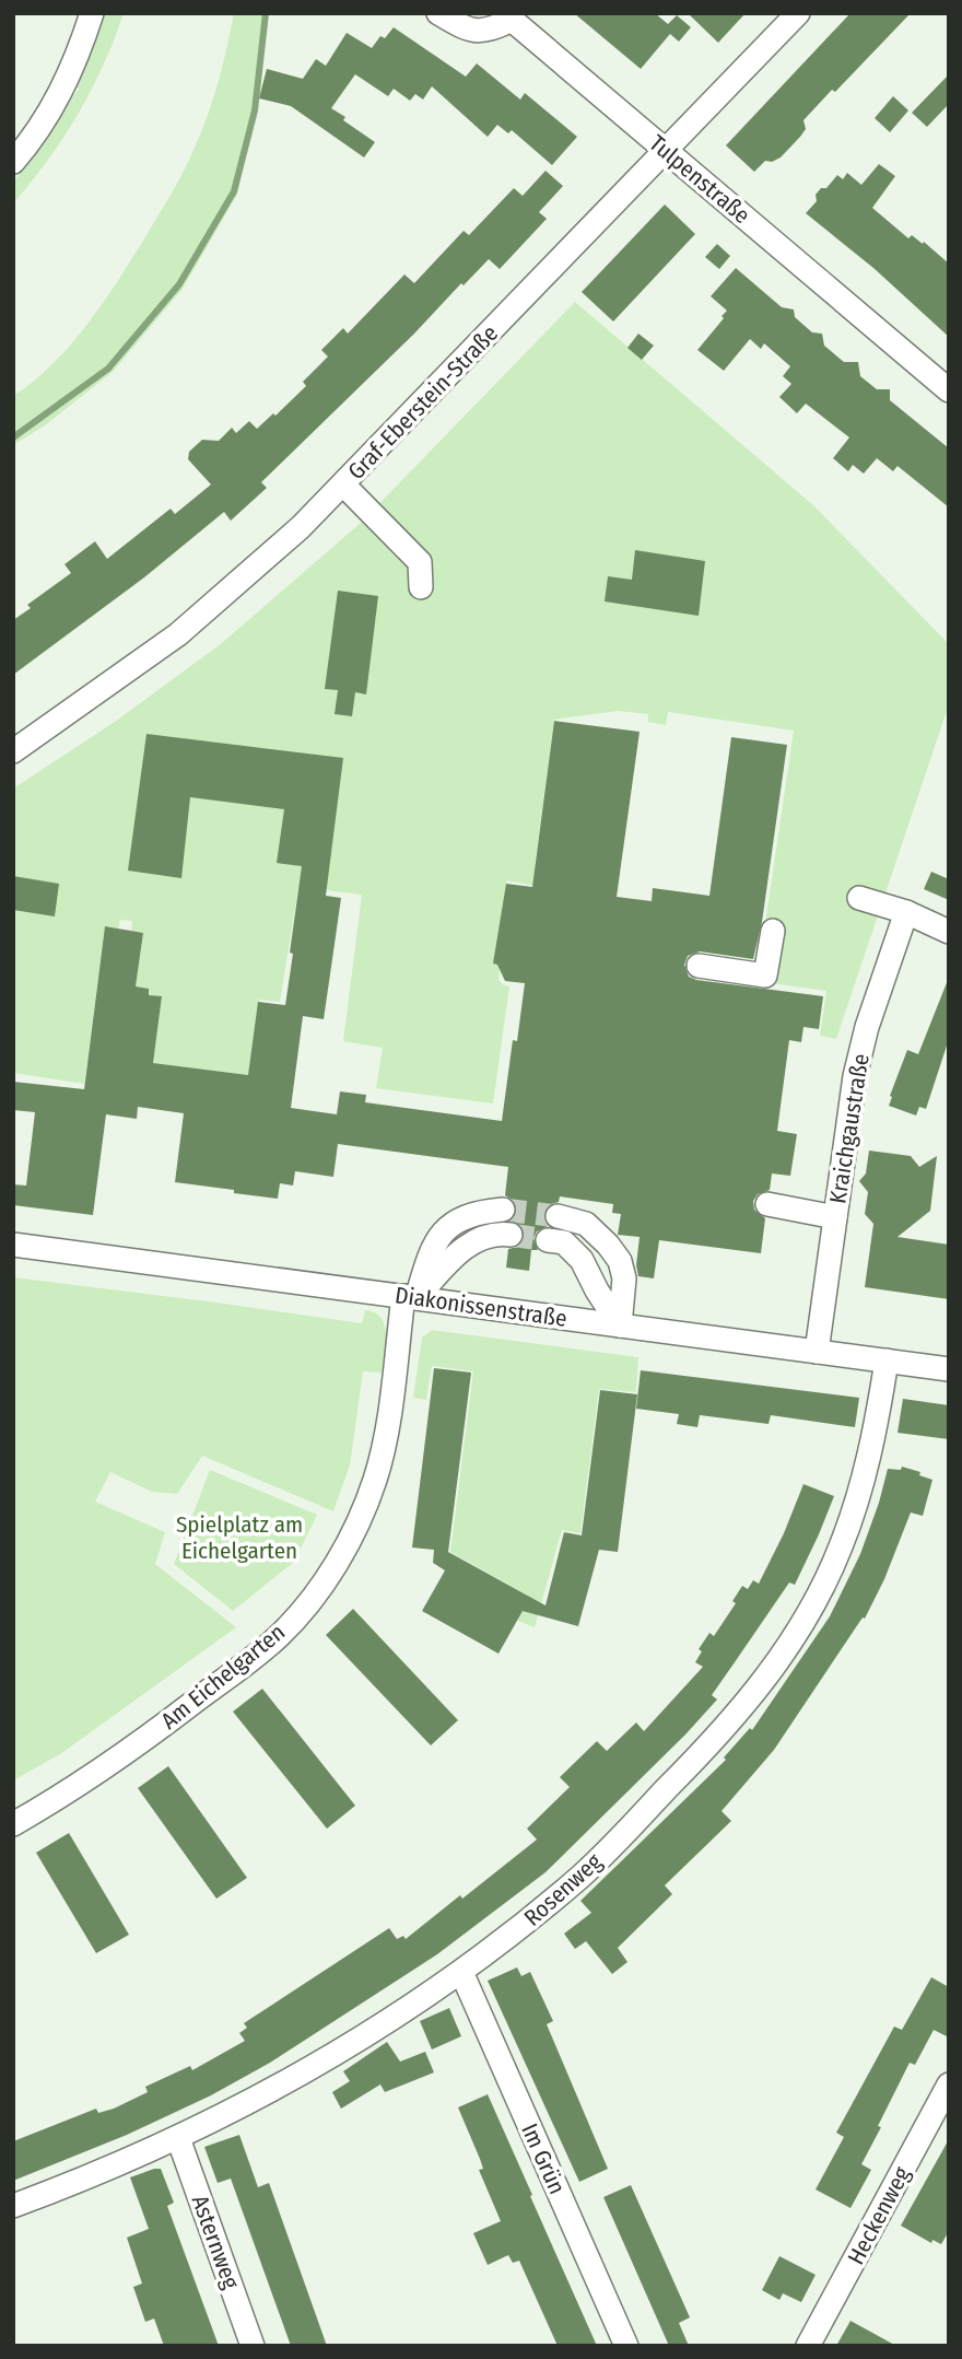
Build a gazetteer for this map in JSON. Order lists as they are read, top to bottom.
{
  "streets": {
    "street": [
      "Tulpenstraße",
      "Graf-Eberstein-Straße",
      "Kraichgaustraße",
      "Diakonissenstraße",
      "Am Eichelgarten",
      "Rosenweg",
      "Im Grün",
      "Heckenweg",
      "Asternweg"
    ]
  },
  "crossings": [
    ["Tulpenstraße", "Graf-Eberstein-Straße"],
    ["Kraichgaustraße", "Diakonissenstraße"],
    ["Diakonissenstraße", "Am Eichelgarten"],
    ["Diakonissenstraße", "Rosenweg"],
    ["Rosenweg", "Im Grün"],
    ["Rosenweg", "Asternweg"]
  ],
  "parks": ["Spielplatz am Eichelgarten"]
}
